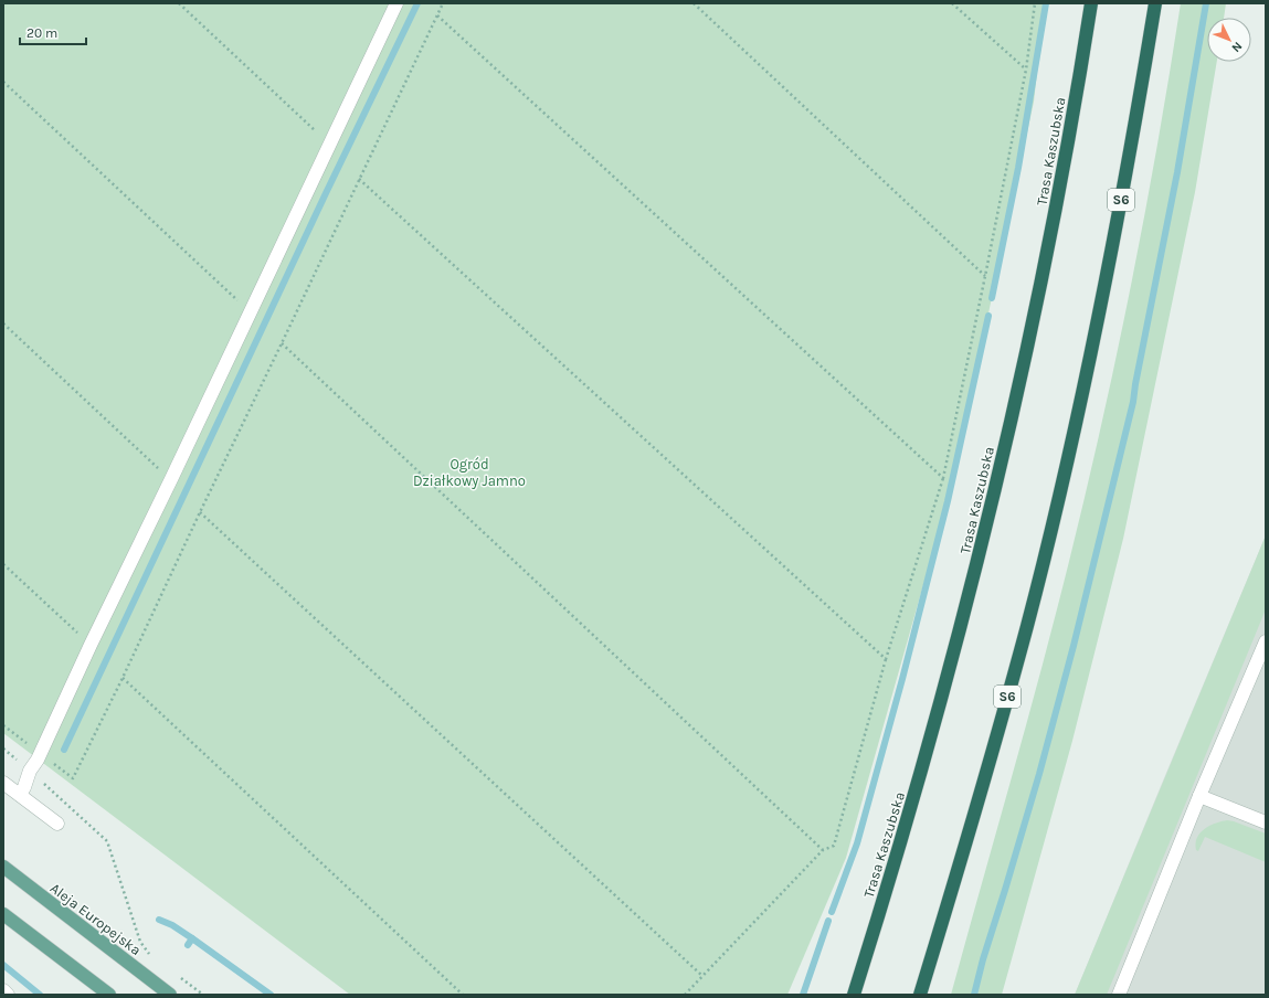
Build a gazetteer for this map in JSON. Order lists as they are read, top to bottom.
{
  "streets": {
    "highway": ["Trasa Kaszubska", "S6"],
    "main road": ["Aleja Europejska"]
  },
  "parks": ["Ogród Działkowy Jamno"],
  "scale_bar": "20 m",
  "north": "bottom right"
}
